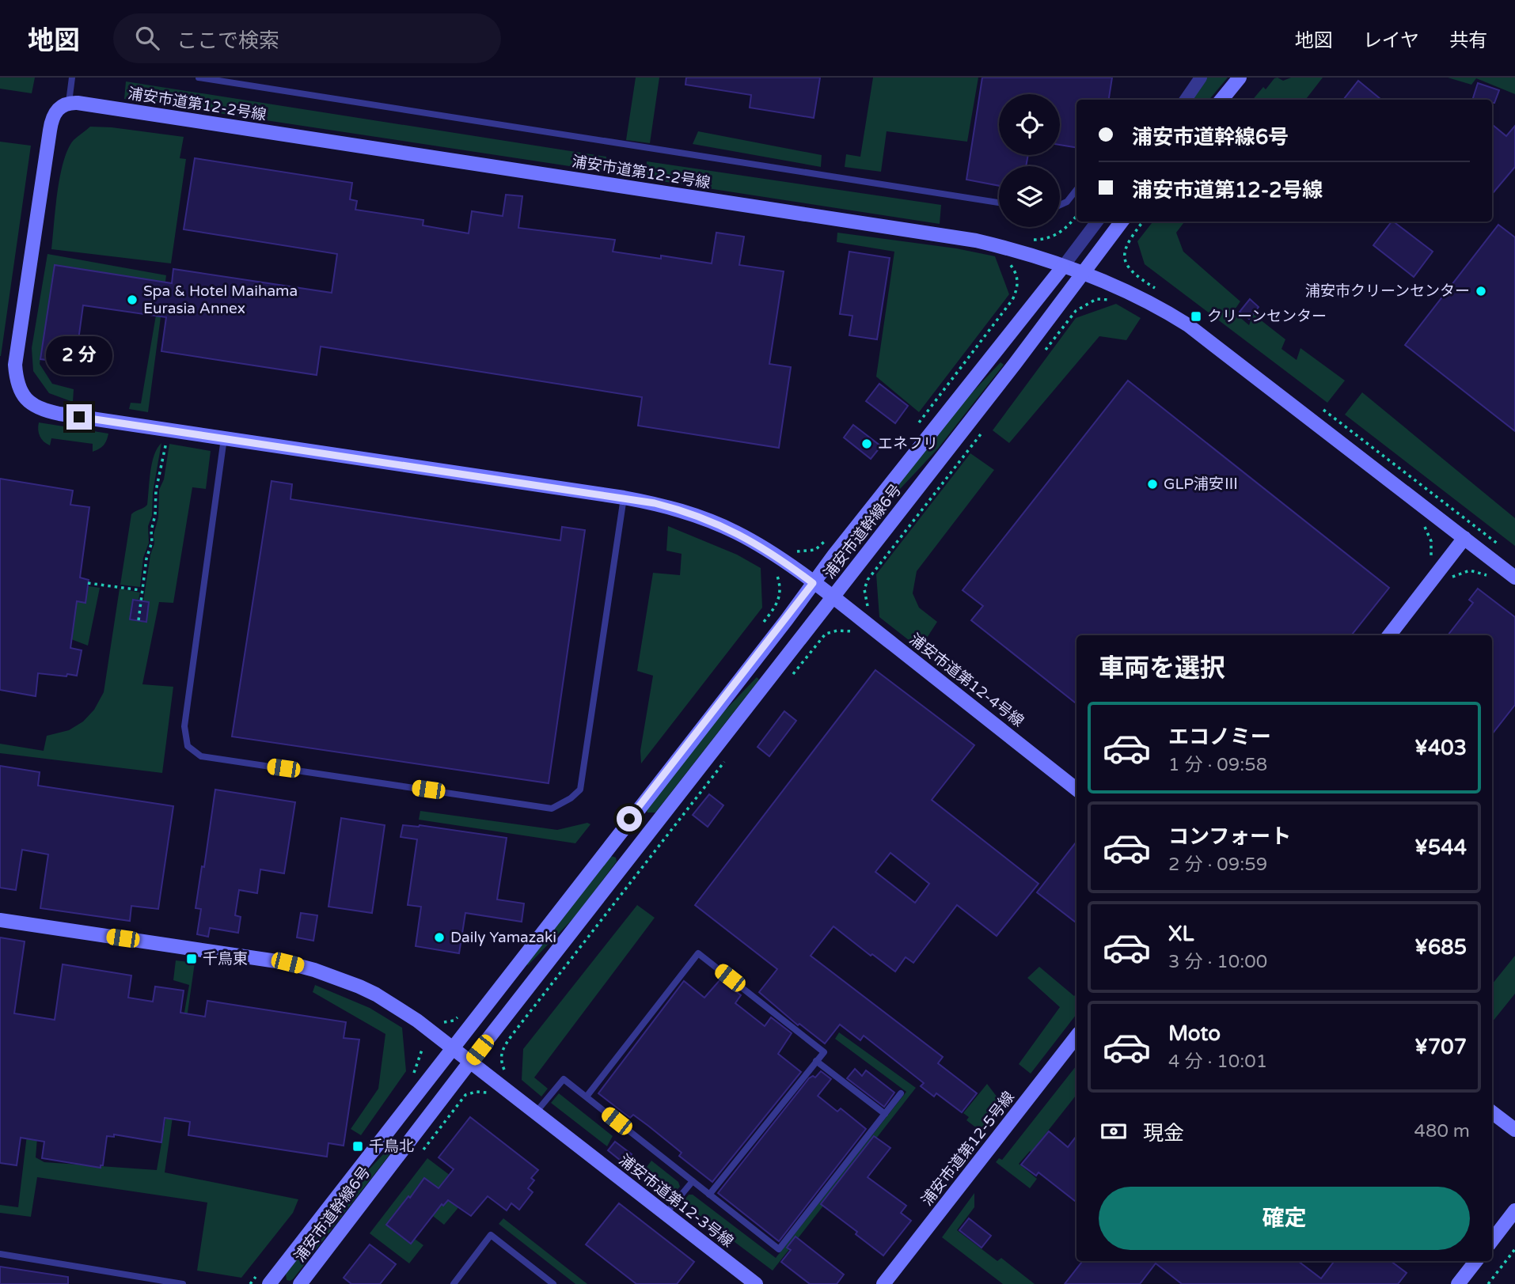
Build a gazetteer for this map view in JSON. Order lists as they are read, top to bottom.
{
  "streets": {
    "street": [
      "浦安市道第12-2号線",
      "浦安市道幹線6号",
      "浦安市道第12-4号線",
      "浦安市道第12-5号線",
      "浦安市道第12-3号線"
    ]
  },
  "crossings": [
    ["浦安市道第12-2号線", "浦安市道幹線6号"],
    ["浦安市道幹線6号", "浦安市道第12-4号線"],
    ["浦安市道幹線6号", "浦安市道第12-3号線"]
  ],
  "places": {
    "other": [
      "浦安市クリーンセンター",
      "Spa & Hotel Maihama Eurasia Annex",
      "エネフリ",
      "GLP浦安Ⅲ",
      "Daily Yamazaki"
    ],
    "transit": ["クリーンセンター", "千鳥東", "千鳥北"]
  },
  "page": {
    "header": "地図",
    "search": "ここで検索",
    "nav": ["地図", "レイヤ", "共有"],
    "banner": ["浦安市道幹線6号", "浦安市道第12-2号線"],
    "bubble": "2 分",
    "heading": "車両を選択",
    "list": [
      {
        "name": "エコノミー",
        "note": "1 分 · 09:58",
        "value": "¥403"
      },
      {
        "name": "コンフォート",
        "note": "2 分 · 09:59",
        "value": "¥544"
      },
      {
        "name": "XL",
        "note": "3 分 · 10:00",
        "value": "¥685"
      },
      {
        "name": "Moto",
        "note": "4 分 · 10:01",
        "value": "¥707"
      }
    ],
    "pay": ["現金", "480 m"],
    "buttons": "確定"
  }
}
